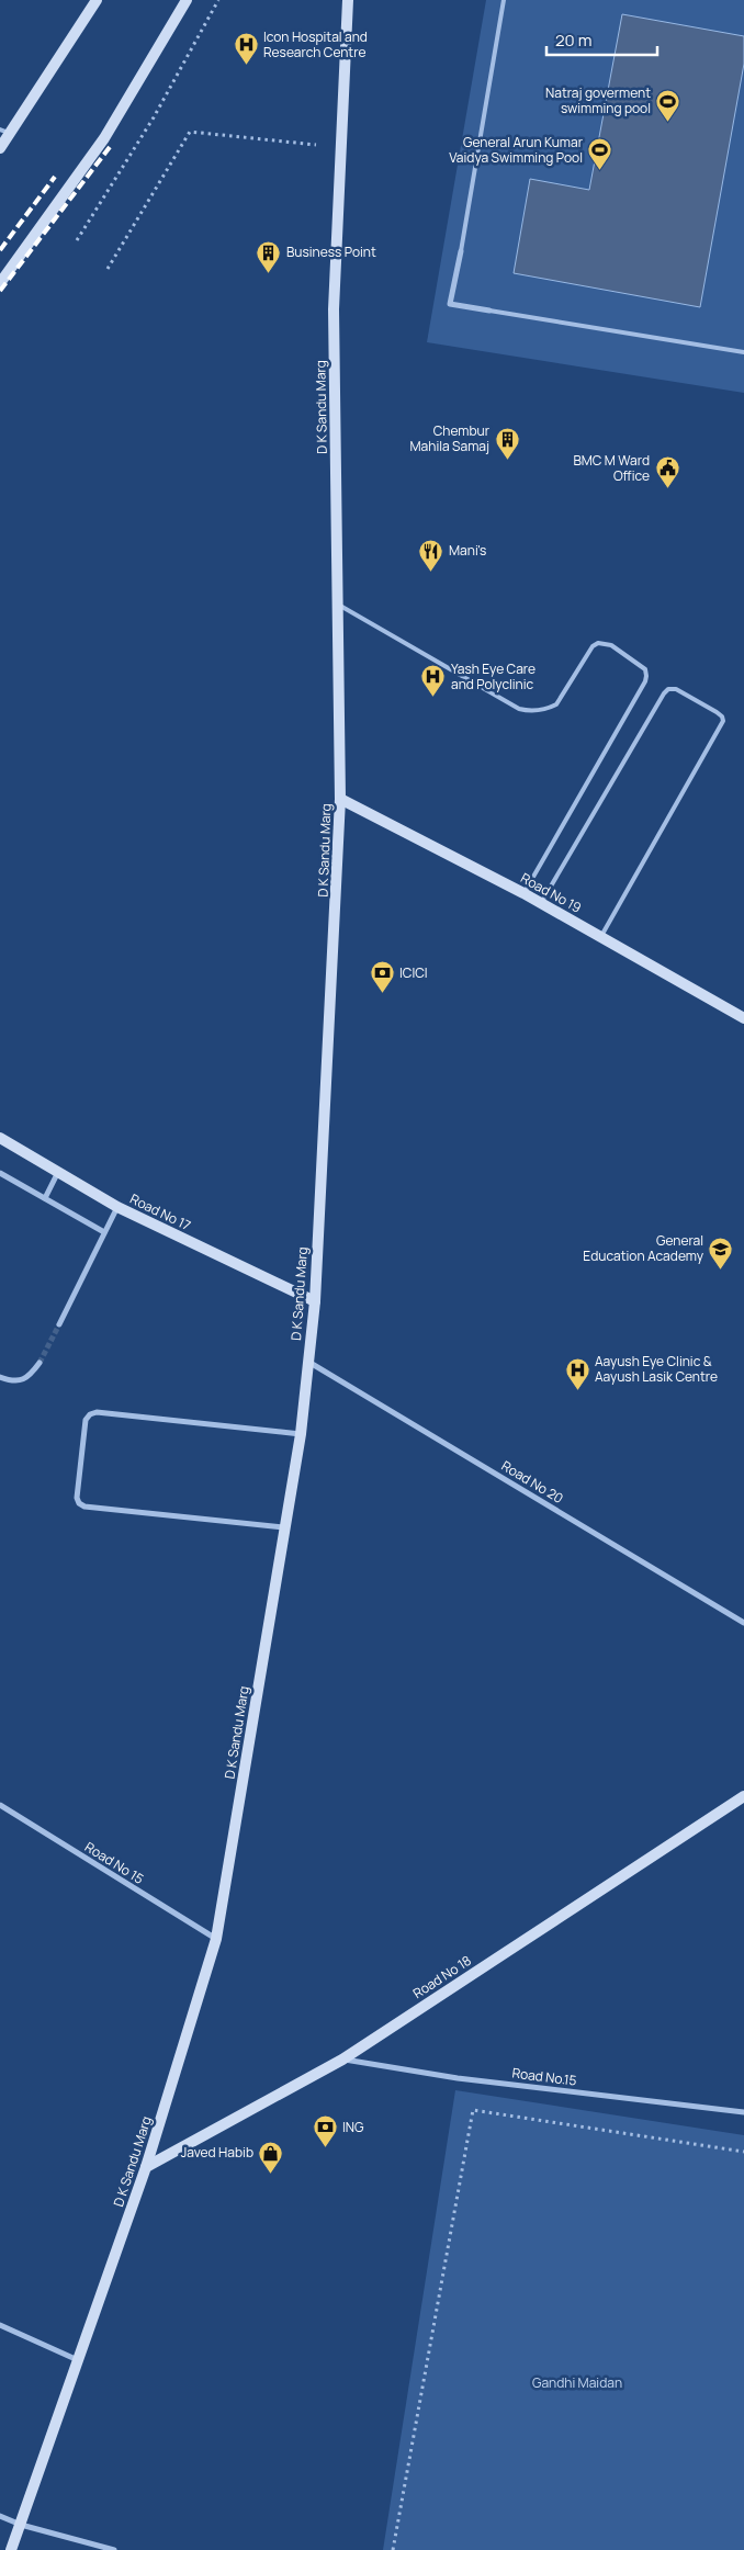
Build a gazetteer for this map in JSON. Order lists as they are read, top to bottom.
{
  "streets": {
    "main road": [
      "D K Sandu Marg",
      "Road No 19",
      "Road No 17",
      "Road No 18"
    ],
    "street": ["Road No 20", "Road No 15", "Road No.15"]
  },
  "crossings": [
    ["D K Sandu Marg", "Road No 19"],
    ["D K Sandu Marg", "Road No 17"],
    ["D K Sandu Marg", "Road No 20"],
    ["D K Sandu Marg", "Road No 15"],
    ["D K Sandu Marg", "Road No 18"],
    ["Road No 18", "Road No.15"]
  ],
  "parks": ["Gandhi Maidan"],
  "places": {
    "hospital": ["Icon Hospital and Research Centre", "Yash Eye Care and Polyclinic", "Aayush Eye Clinic & Aayush Lasik Centre"],
    "sports": ["Natraj goverment swimming pool", "General Arun Kumar Vaidya Swimming Pool"],
    "building": ["Business Point", "Chembur Mahila Samaj"],
    "public building": ["BMC M Ward Office"],
    "restaurant": ["Mani's"],
    "bank": ["ICICI", "ING"],
    "school or university": ["General Education Academy"],
    "shop": ["Javed Habib"]
  },
  "scale_bar": "20 m"
}
